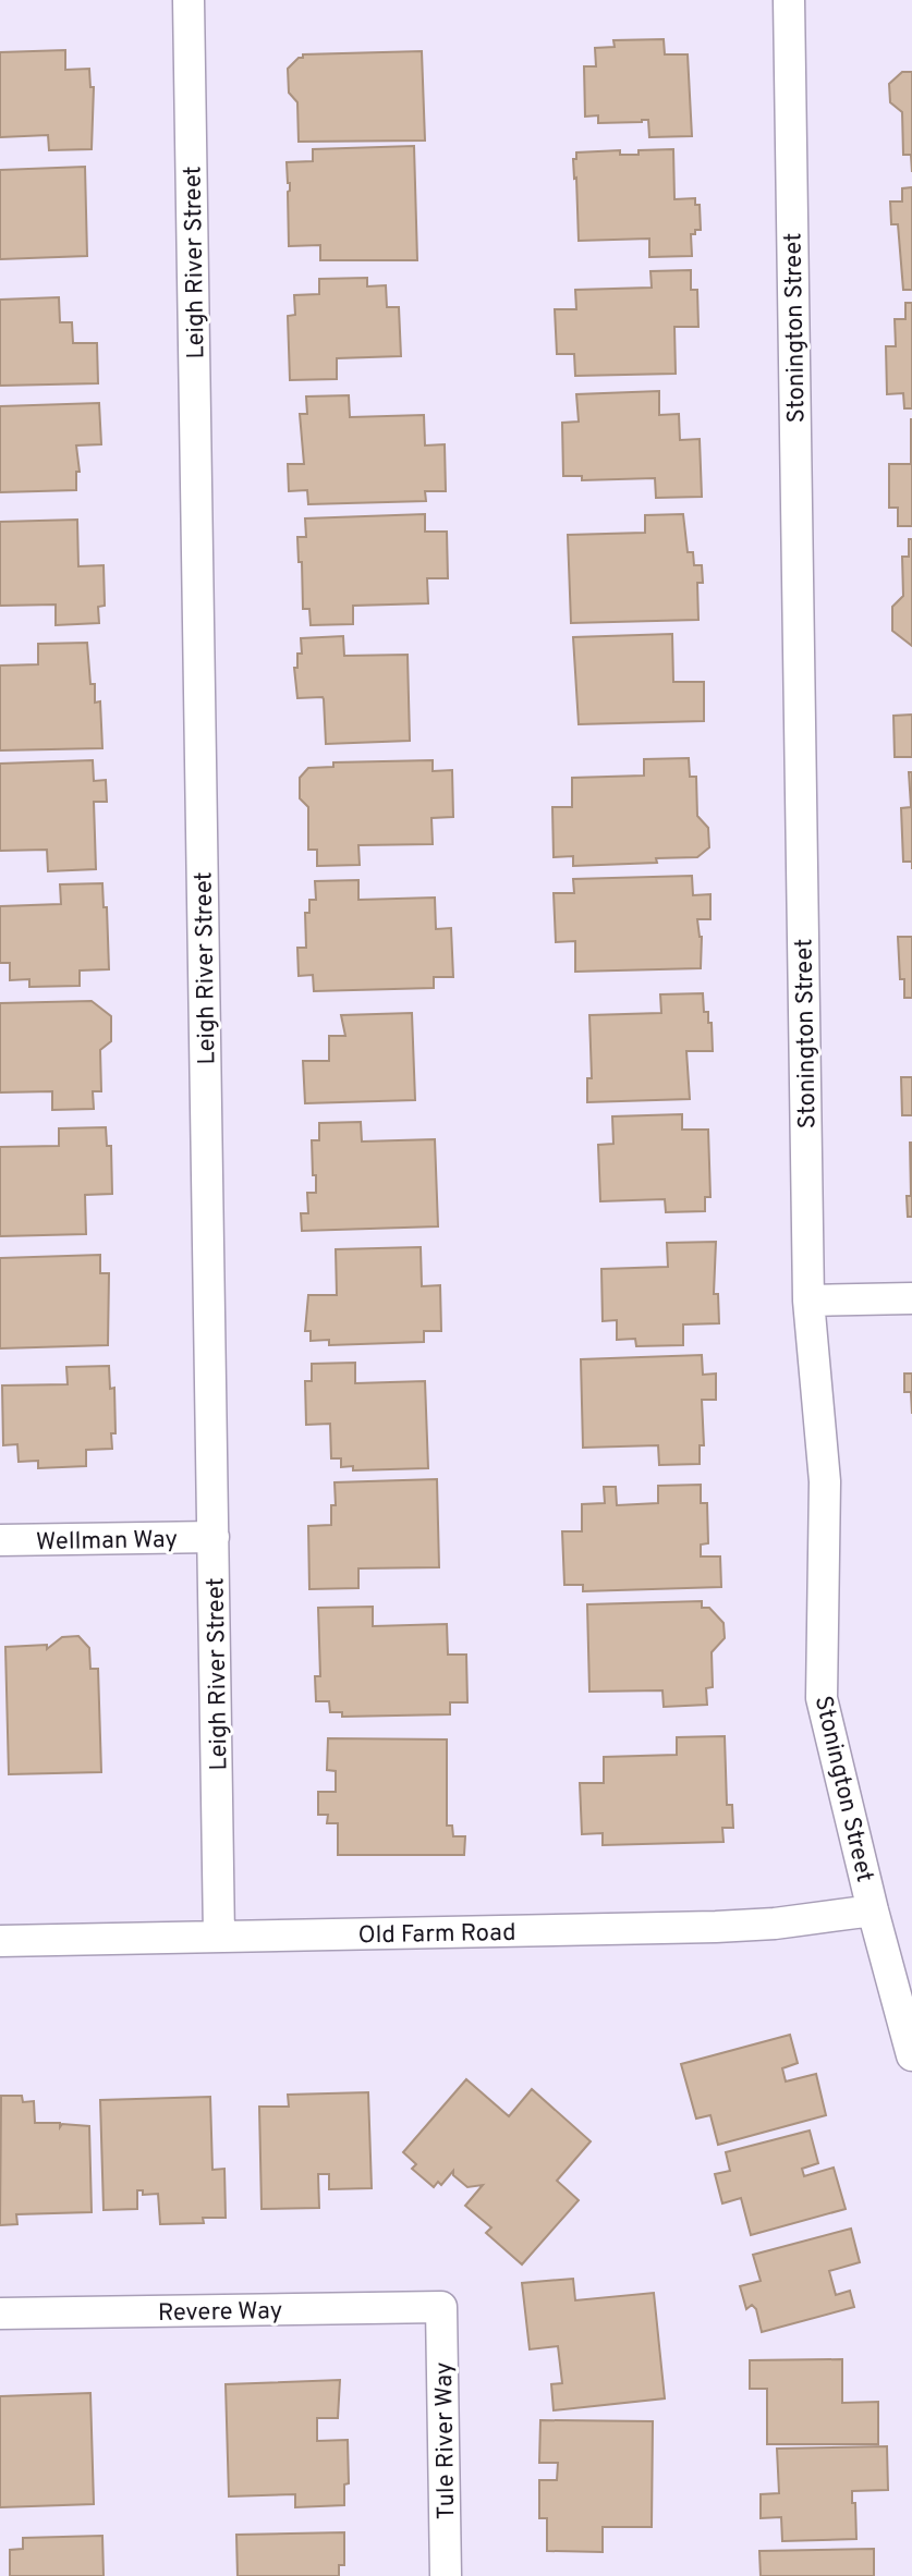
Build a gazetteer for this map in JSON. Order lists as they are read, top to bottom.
{
  "streets": {
    "street": [
      "Leigh River Street",
      "Stonington Street",
      "Wellman Way",
      "Old Farm Road",
      "Revere Way",
      "Tule River Way"
    ]
  },
  "crossings": [
    ["Leigh River Street", "Wellman Way"],
    ["Leigh River Street", "Old Farm Road"],
    ["Stonington Street", "Old Farm Road"],
    ["Revere Way", "Tule River Way"]
  ]
}
